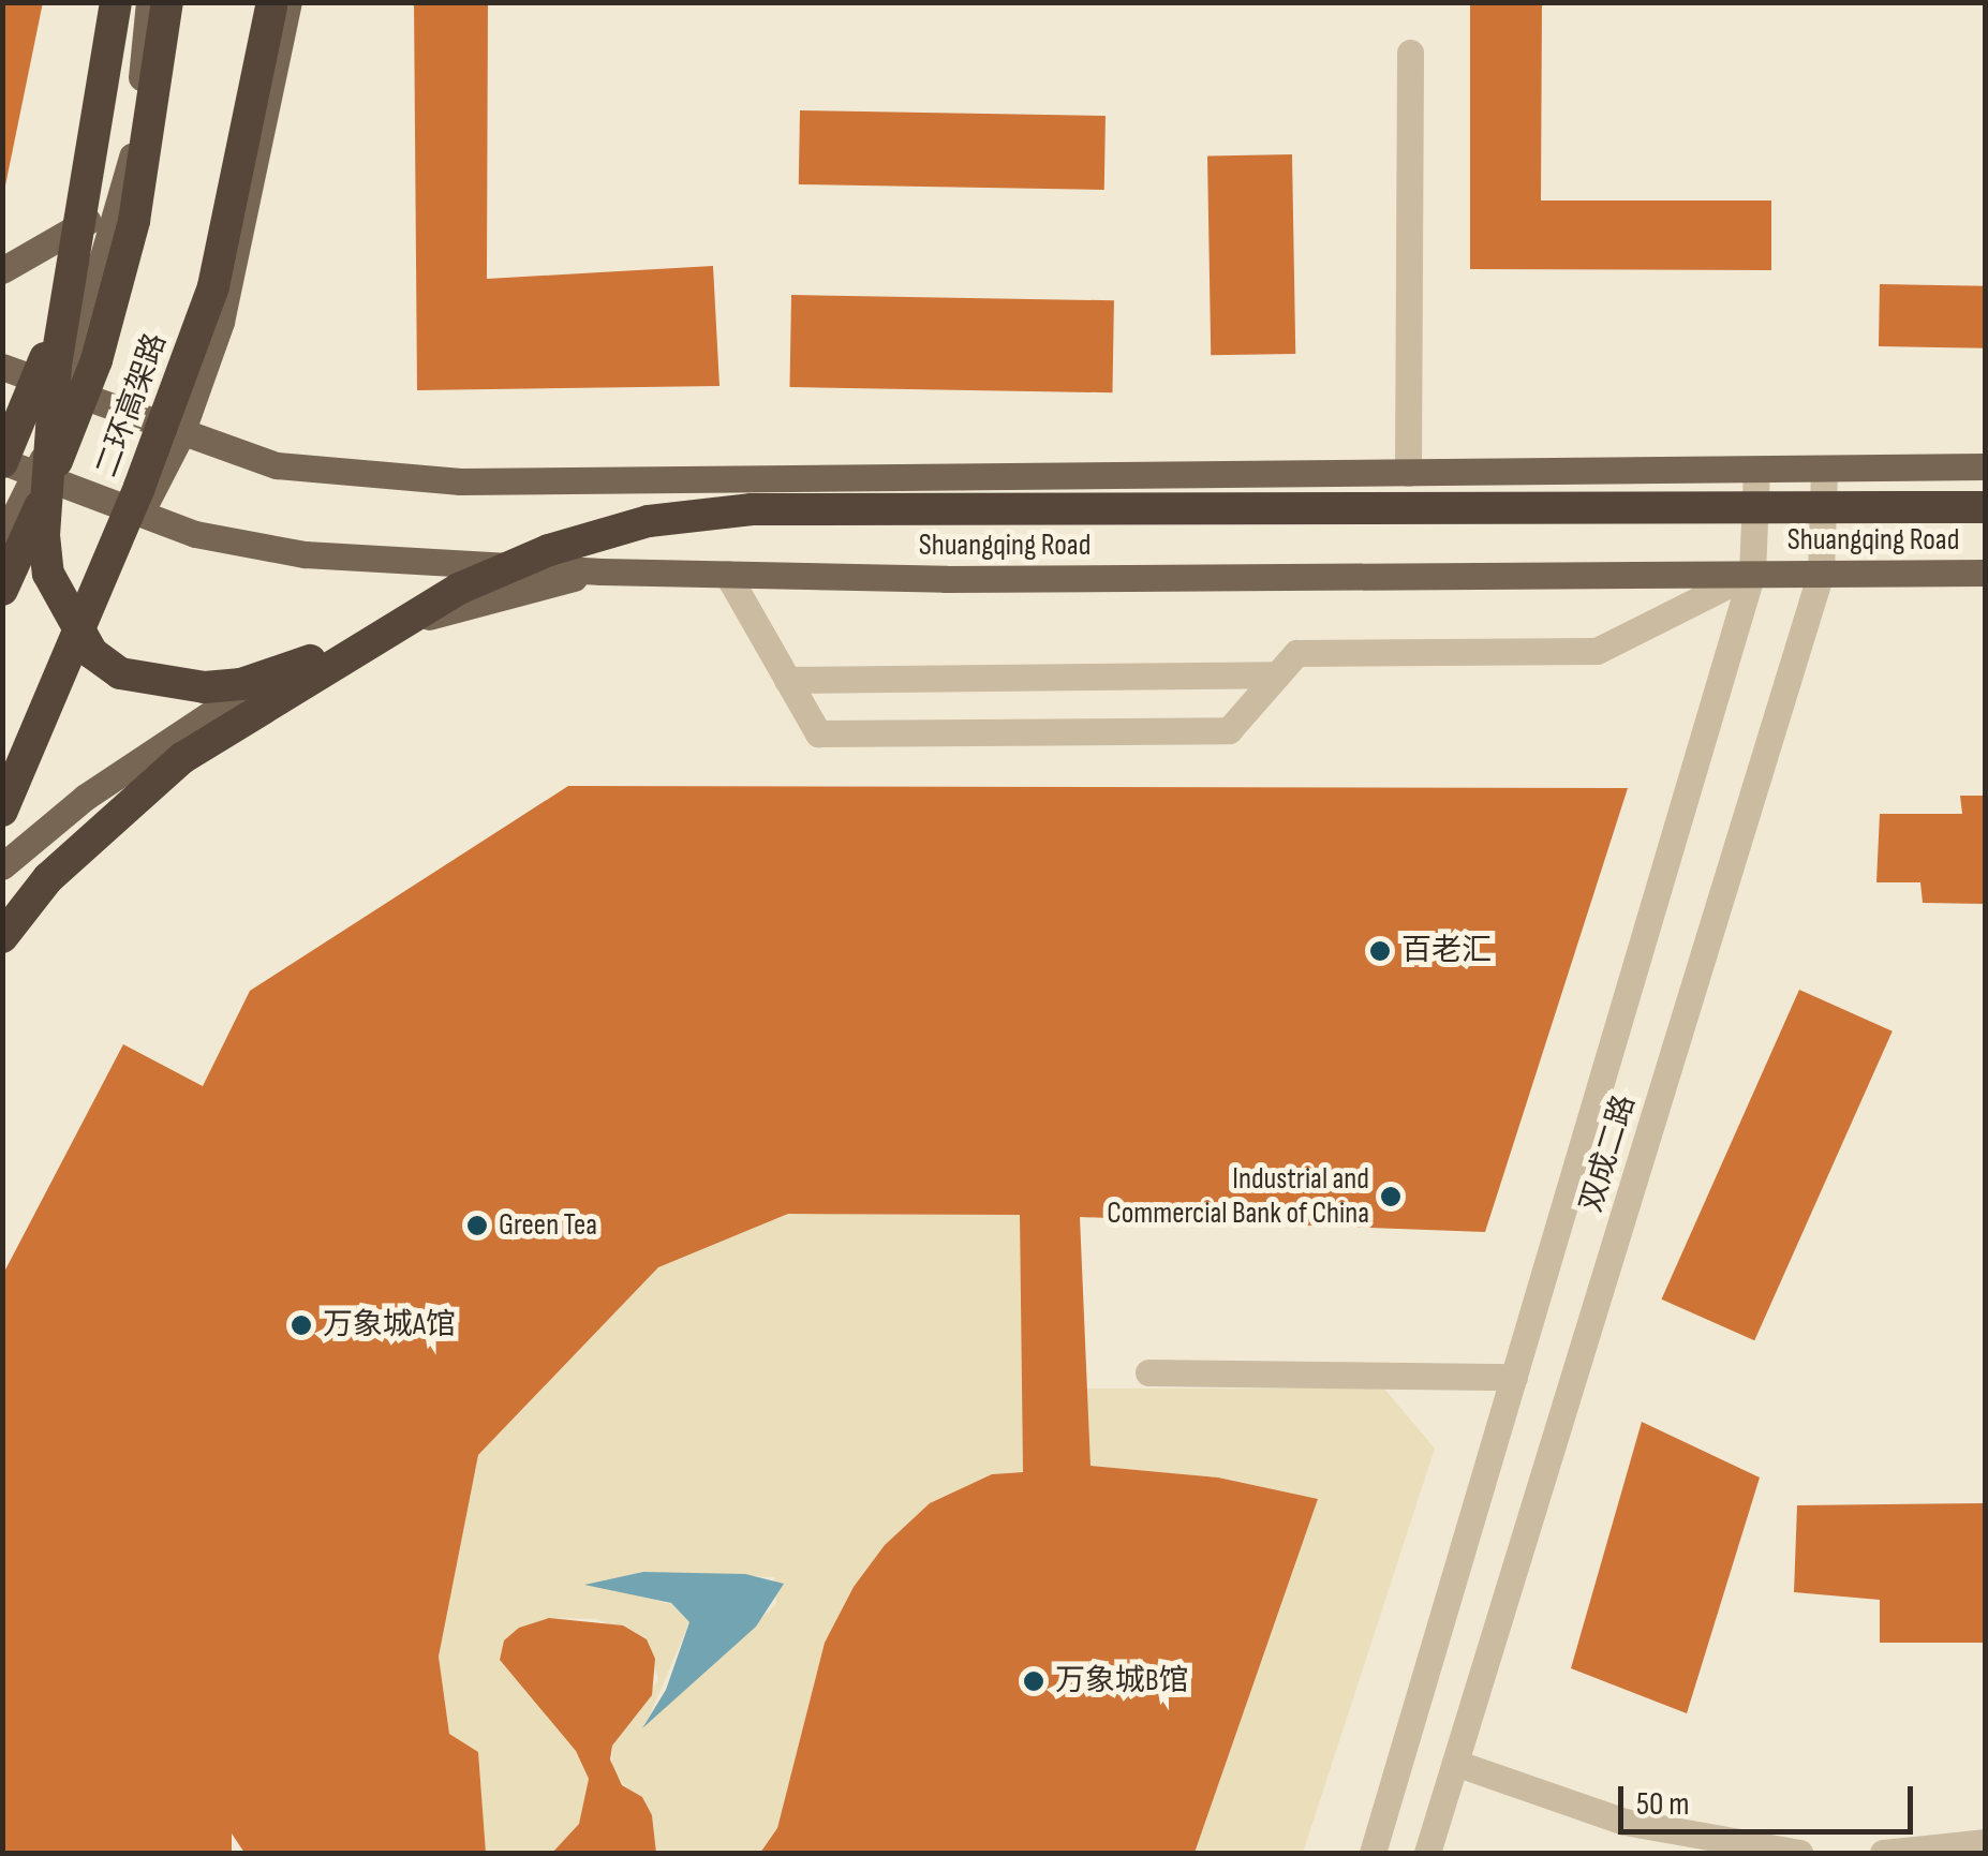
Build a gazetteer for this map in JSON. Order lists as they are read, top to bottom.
{
  "streets": {
    "highway": ["二环高架路"],
    "main road": ["Shuangqing Road"],
    "street": ["双成二路"]
  },
  "crossings": [
    ["Shuangqing Road", "双成二路"]
  ],
  "places": [
    "百老汇",
    "Industrial and Commercial Bank of China",
    "Green Tea",
    "万象城A馆",
    "万象城B馆"
  ],
  "scale_bar": "50 m"
}
